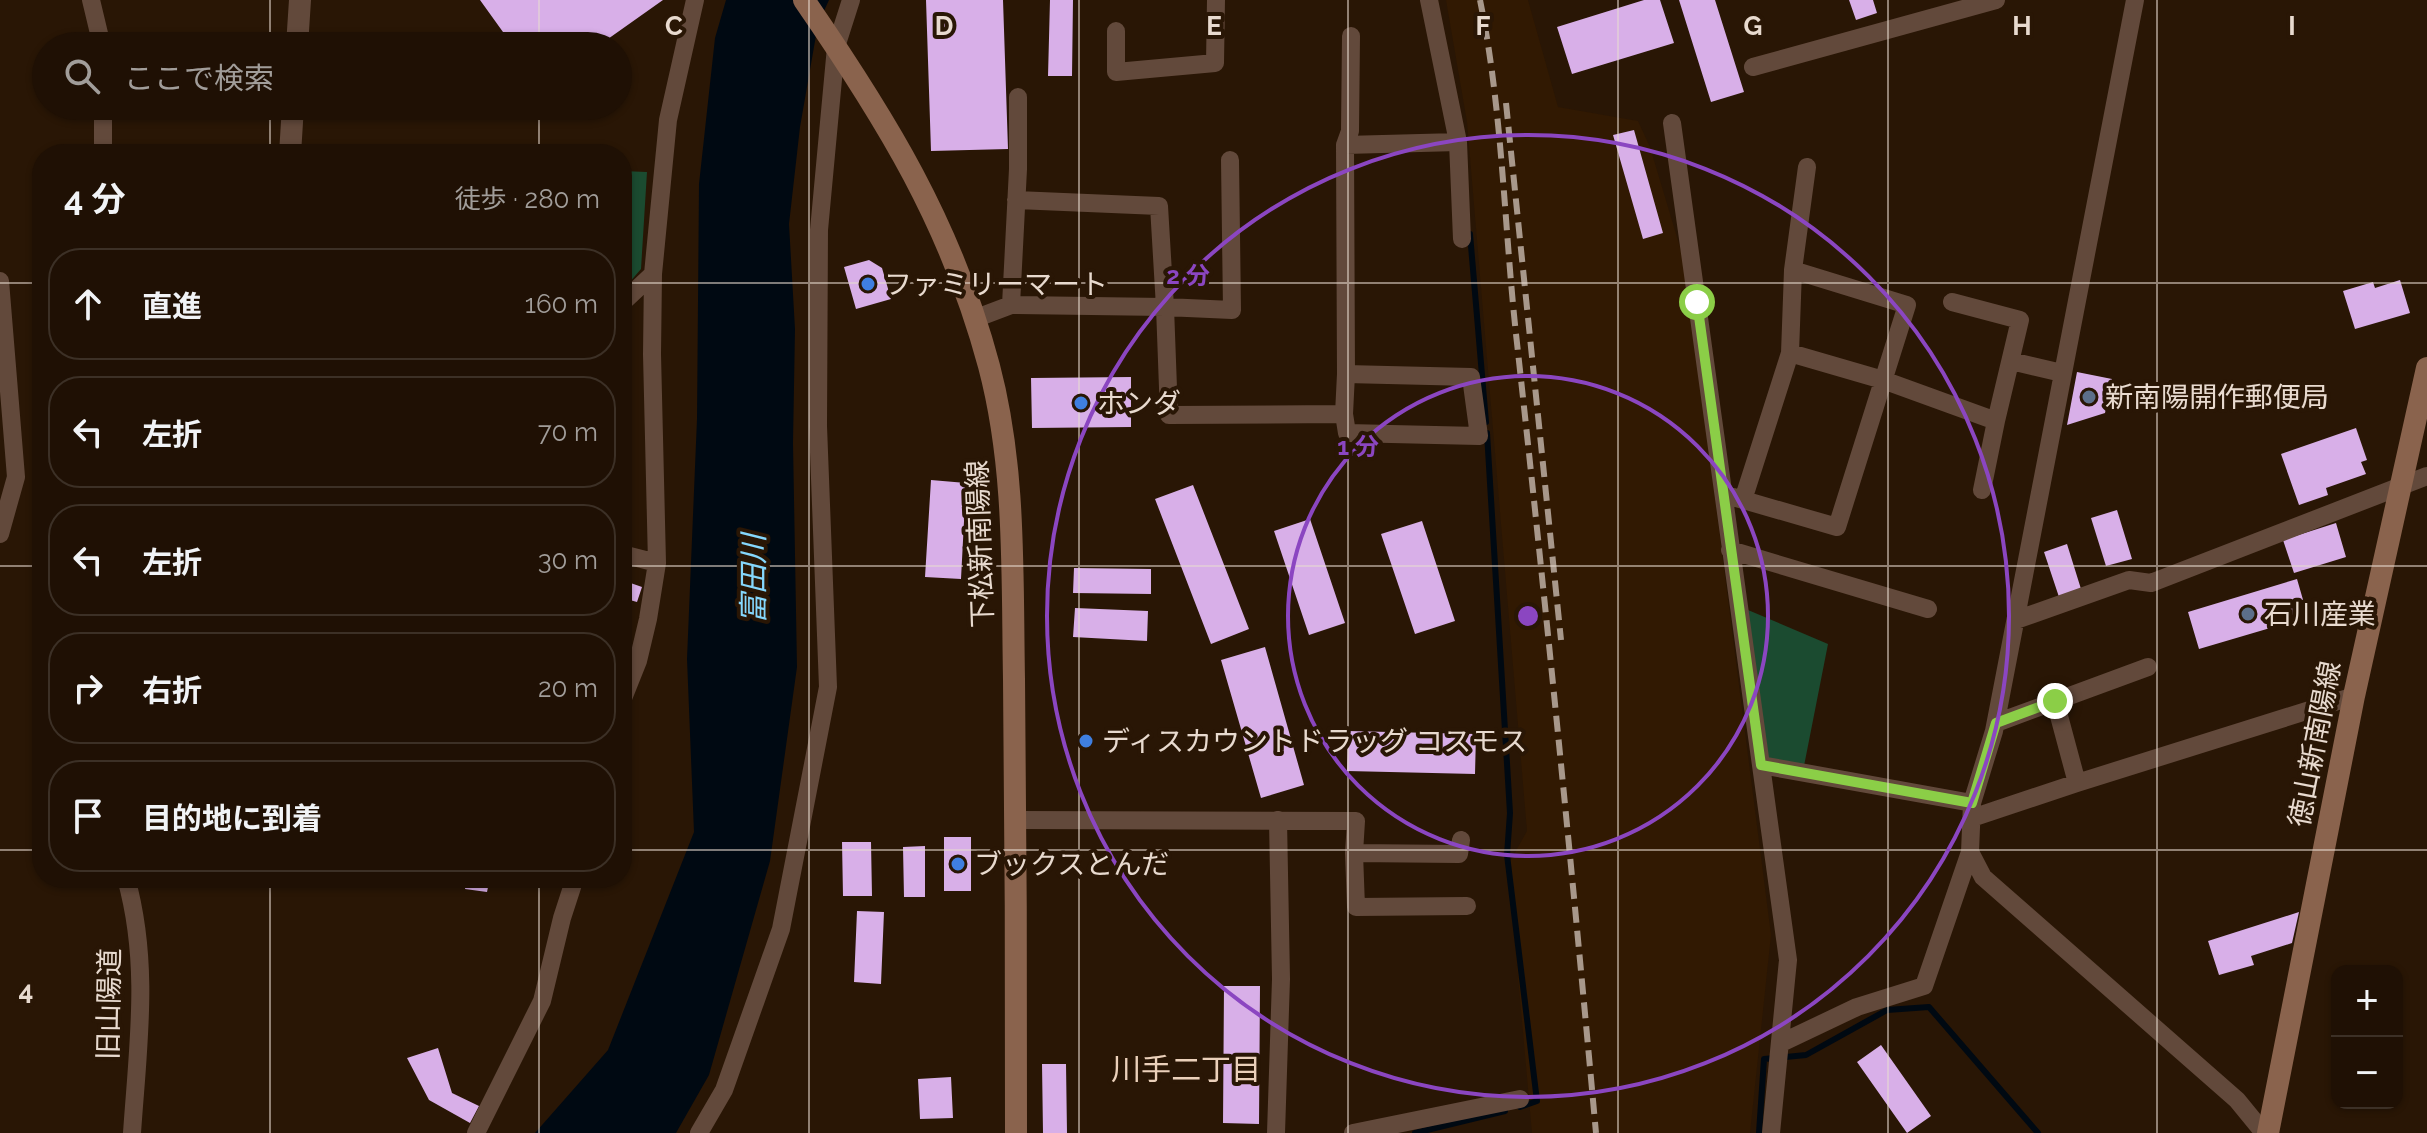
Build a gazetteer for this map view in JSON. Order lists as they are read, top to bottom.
{
  "streets": {
    "main road": ["下松新南陽線", "徳山新南陽線"],
    "street": ["旧山陽道"]
  },
  "districts": ["川手二丁目"],
  "water": ["富田川"],
  "places": [
    "ファミリーマート",
    "新南陽開作郵便局",
    "ホンダ",
    "石川産業",
    "ディスカウントドラッグ コスモス",
    "ブックスとんだ"
  ],
  "page": {
    "search": "ここで検索",
    "heading": ["4 分", "徒歩 · 280 m"],
    "list": [
      ["直進", "160 m"],
      ["左折", "70 m"],
      ["左折", "30 m"],
      ["右折", "20 m"],
      "目的地に到着"
    ],
    "map_buttons": ["+", "−"]
  },
  "grid": {
    "columns": [
      "C",
      "D",
      "E",
      "F",
      "G",
      "H",
      "I"
    ],
    "rows": ["4"]
  },
  "rings": ["2 分", "1 分"]
}
